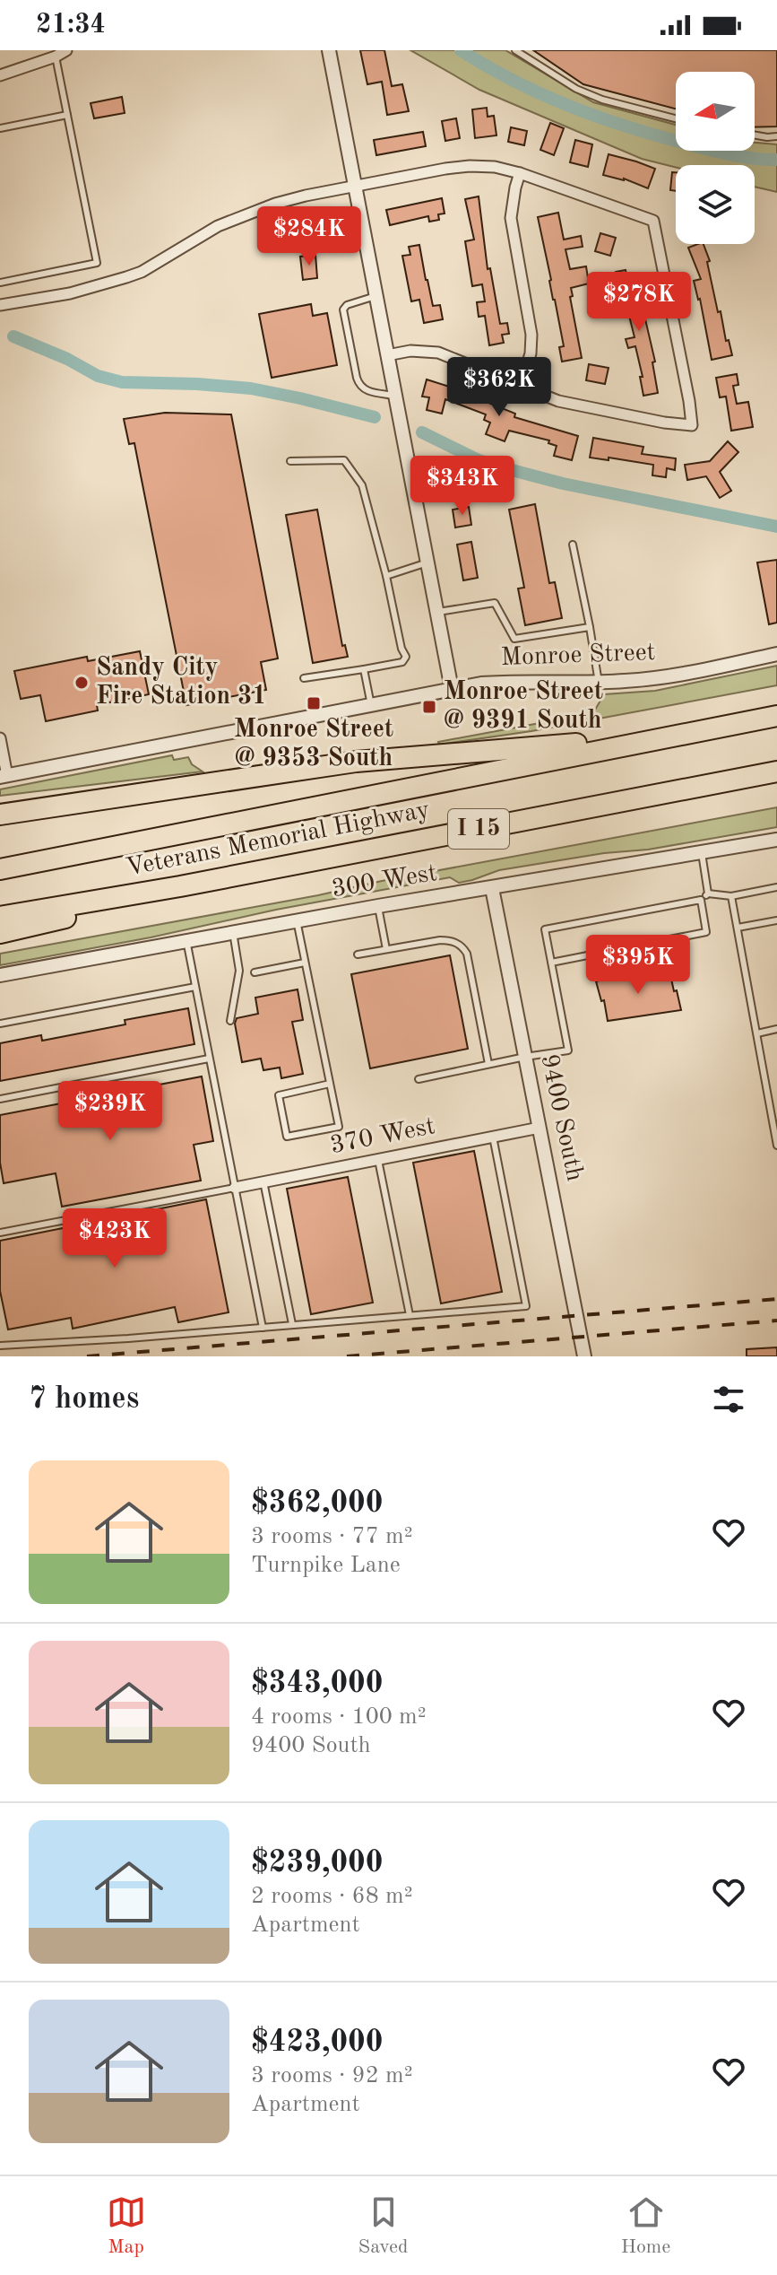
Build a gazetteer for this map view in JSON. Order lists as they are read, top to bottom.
{
  "streets": {
    "highway": ["I 15", "Veterans Memorial Highway"],
    "street": [
      "Monroe Street",
      "300 West",
      "9400 South",
      "370 West"
    ]
  },
  "crossings": [
    ["300 West", "9400 South"],
    ["9400 South", "370 West"]
  ],
  "places": {
    "other": ["Sandy City Fire Station 31"],
    "transit": ["Monroe Street @ 9353 South", "Monroe Street @ 9391 South"]
  },
  "north": "left",
  "page": {
    "status": "21:34",
    "price": [
      "$284K",
      "$278K",
      "$362K",
      "$343K",
      "$395K",
      "$239K",
      "$423K"
    ],
    "heading": "7 homes",
    "list": [
      {
        "name": "$362,000",
        "note": "3 rooms · 77 m² · Turnpike Lane"
      },
      {
        "name": "$343,000",
        "note": "4 rooms · 100 m² · 9400 South"
      },
      {
        "name": "$239,000",
        "note": "2 rooms · 68 m² · Apartment"
      },
      {
        "name": "$423,000",
        "note": "3 rooms · 92 m² · Apartment"
      }
    ],
    "tabs": ["Map", "Saved", "Home"]
  }
}
